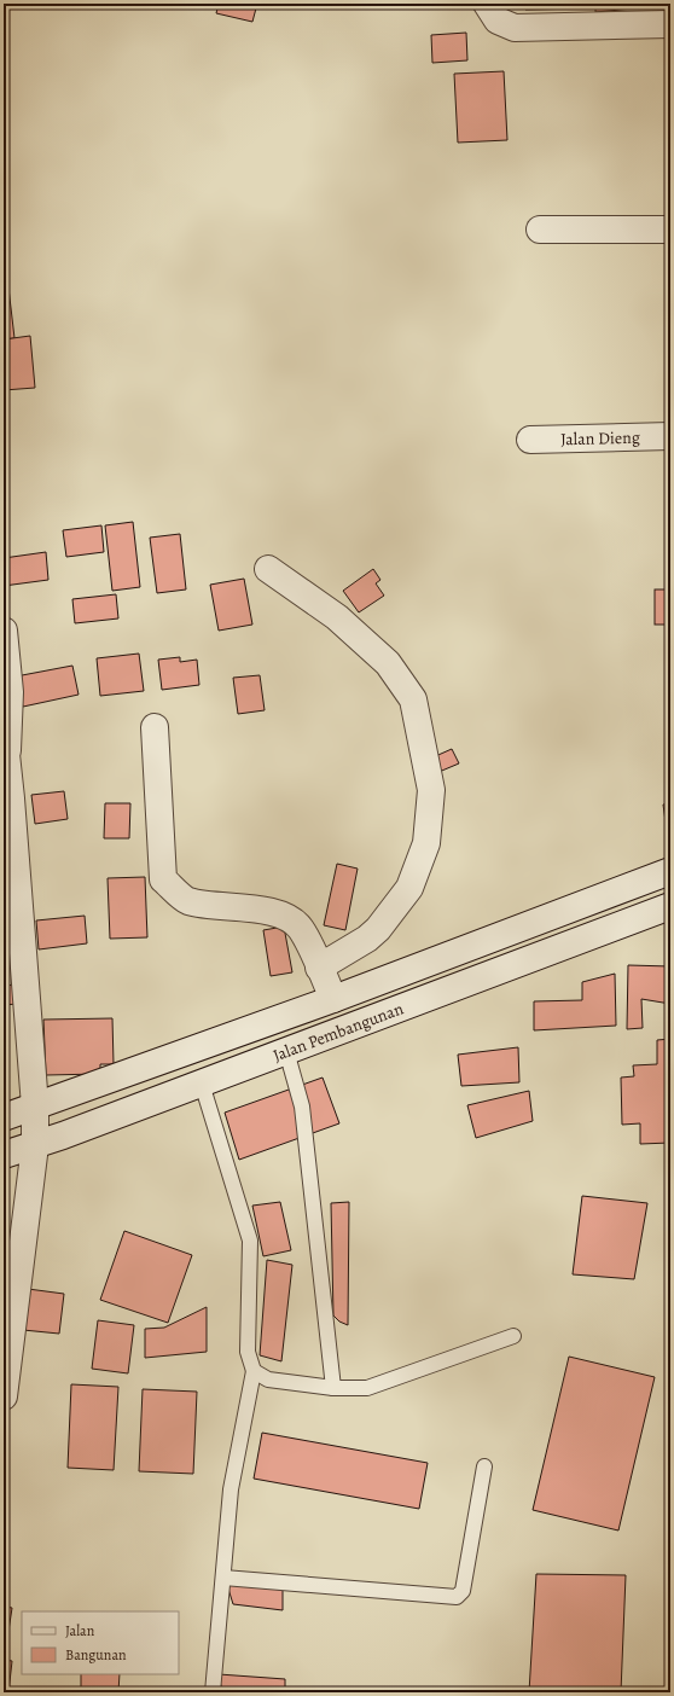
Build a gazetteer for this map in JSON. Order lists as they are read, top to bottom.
{
  "streets": {
    "street": ["Jalan Dieng", "Jalan Pembangunan"]
  },
  "legend": ["Jalan", "Bangunan"]
}
